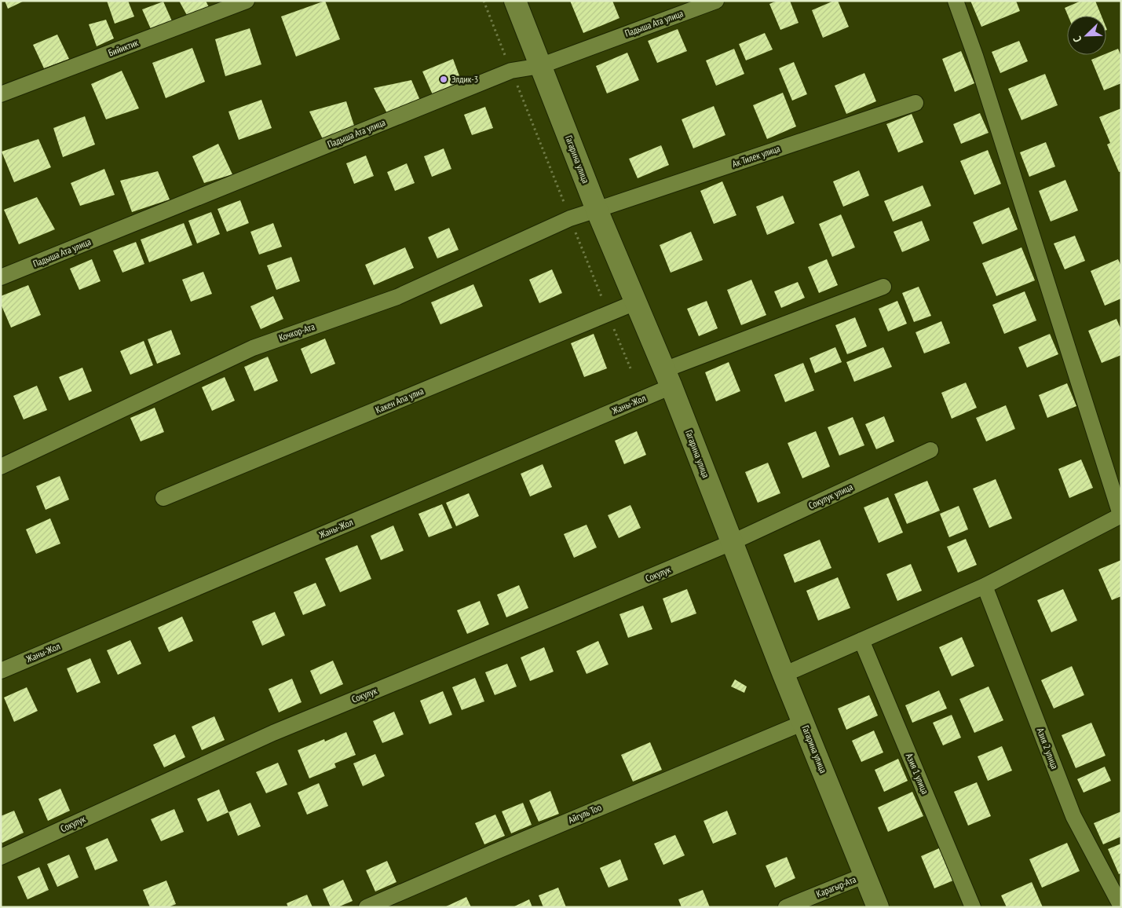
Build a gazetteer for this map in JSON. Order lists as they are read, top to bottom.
{
  "streets": {
    "main road": ["Гагарина улица"],
    "street": [
      "Падыша Ата улица",
      "Бийиктик",
      "Ак Тилек улица",
      "Кочкор-Ата",
      "Какен Апа улиа",
      "Жаны-Жол",
      "Сокулук улица",
      "Сокулук",
      "Азия 2 улица",
      "Азия 1 улица",
      "Айгуль Тоо",
      "Карагыр-Ата"
    ]
  },
  "crossings": [
    ["Падыша Ата улица", "Гагарина улица"],
    ["Ак Тилек улица", "Гагарина улица"],
    ["Ак Тилек улица", "Кочкор-Ата"],
    ["Гагарина улица", "Кочкор-Ата"],
    ["Гагарина улица", "Какен Апа улиа"],
    ["Гагарина улица", "Жаны-Жол"],
    ["Гагарина улица", "Сокулук улица"],
    ["Гагарина улица", "Сокулук"],
    ["Гагарина улица", "Айгуль Тоо"],
    ["Гагарина улица", "Карагыр-Ата"],
    ["Сокулук улица", "Сокулук"]
  ],
  "places": ["Элдик-3"],
  "north": "bottom left"
}
